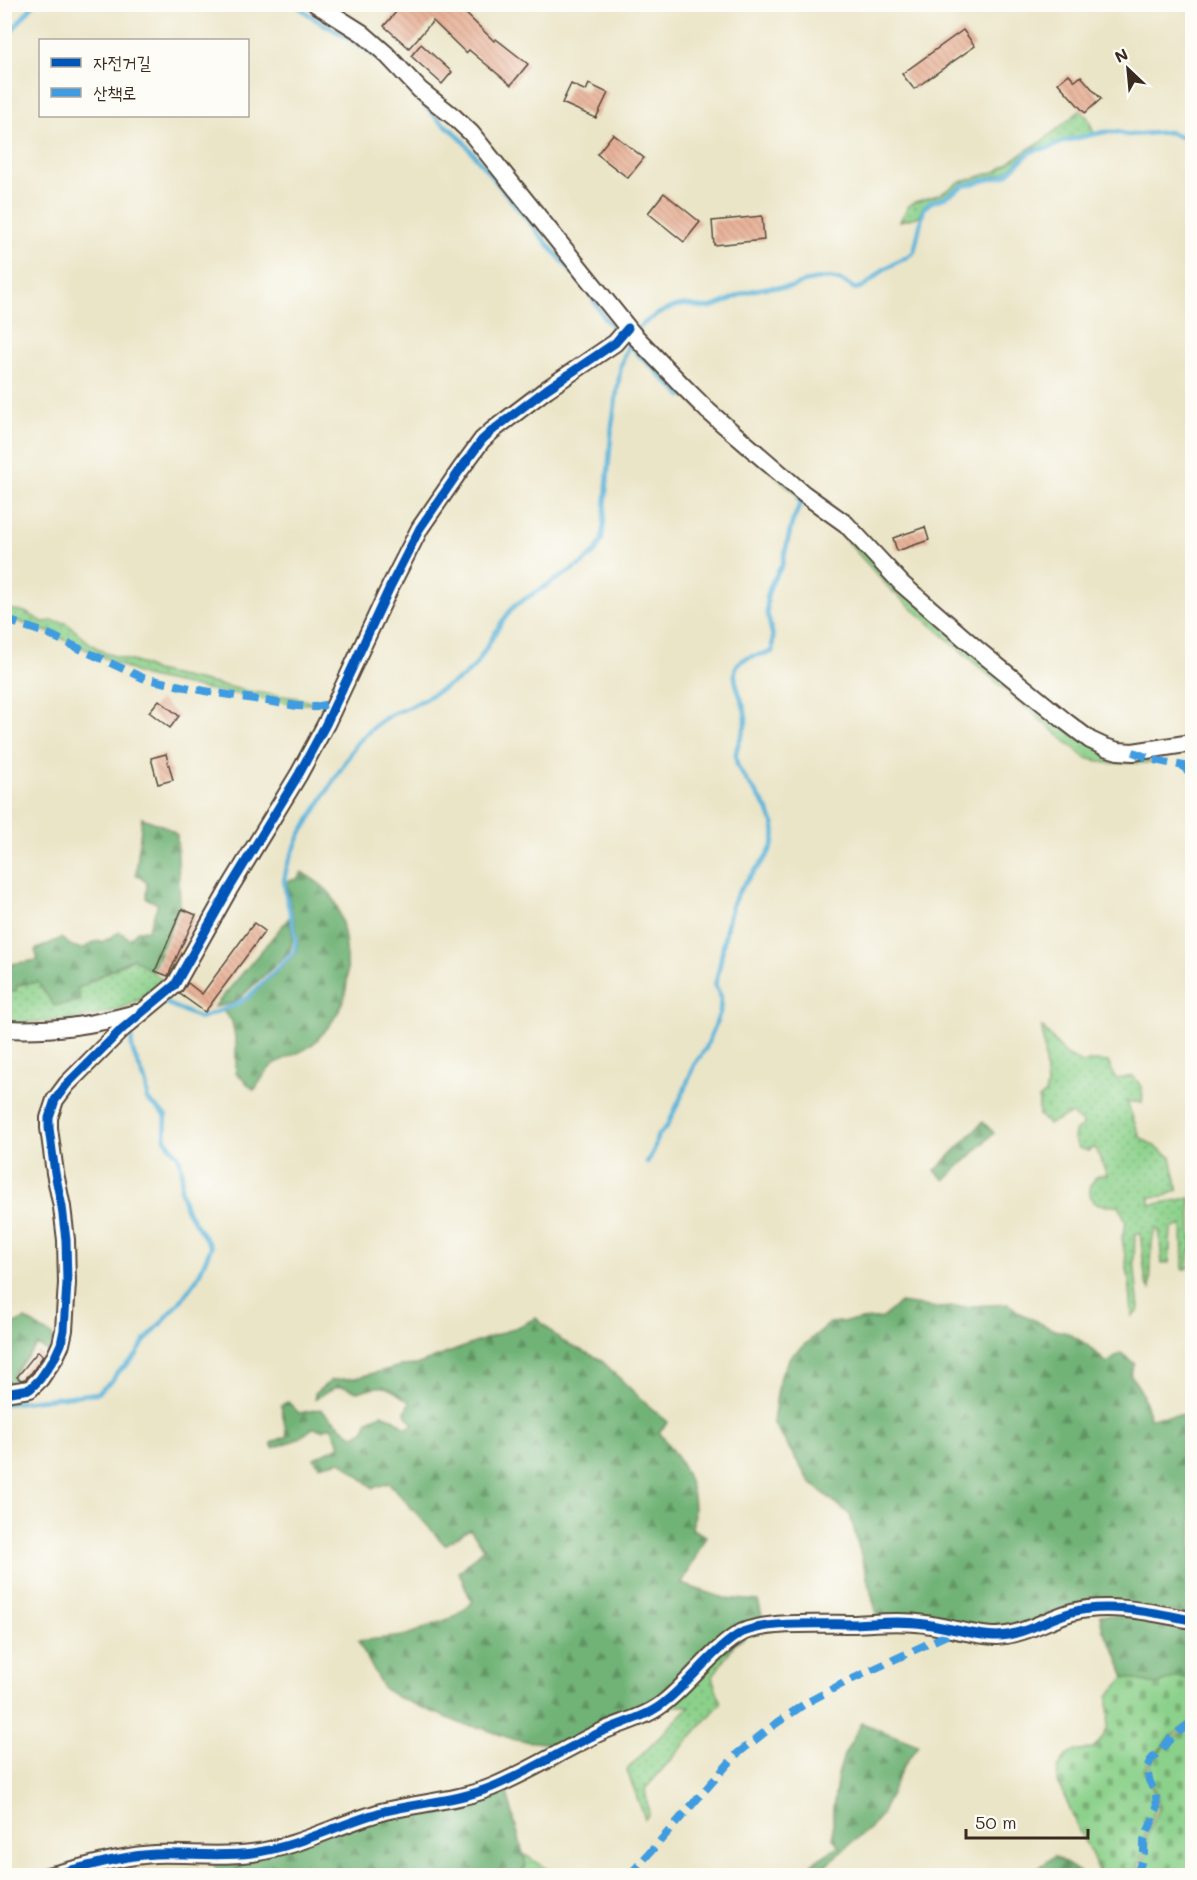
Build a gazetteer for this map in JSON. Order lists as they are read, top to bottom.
{
  "legend": ["자전거길", "산책로"],
  "scale_bar": "50 m",
  "north": "top left"
}
